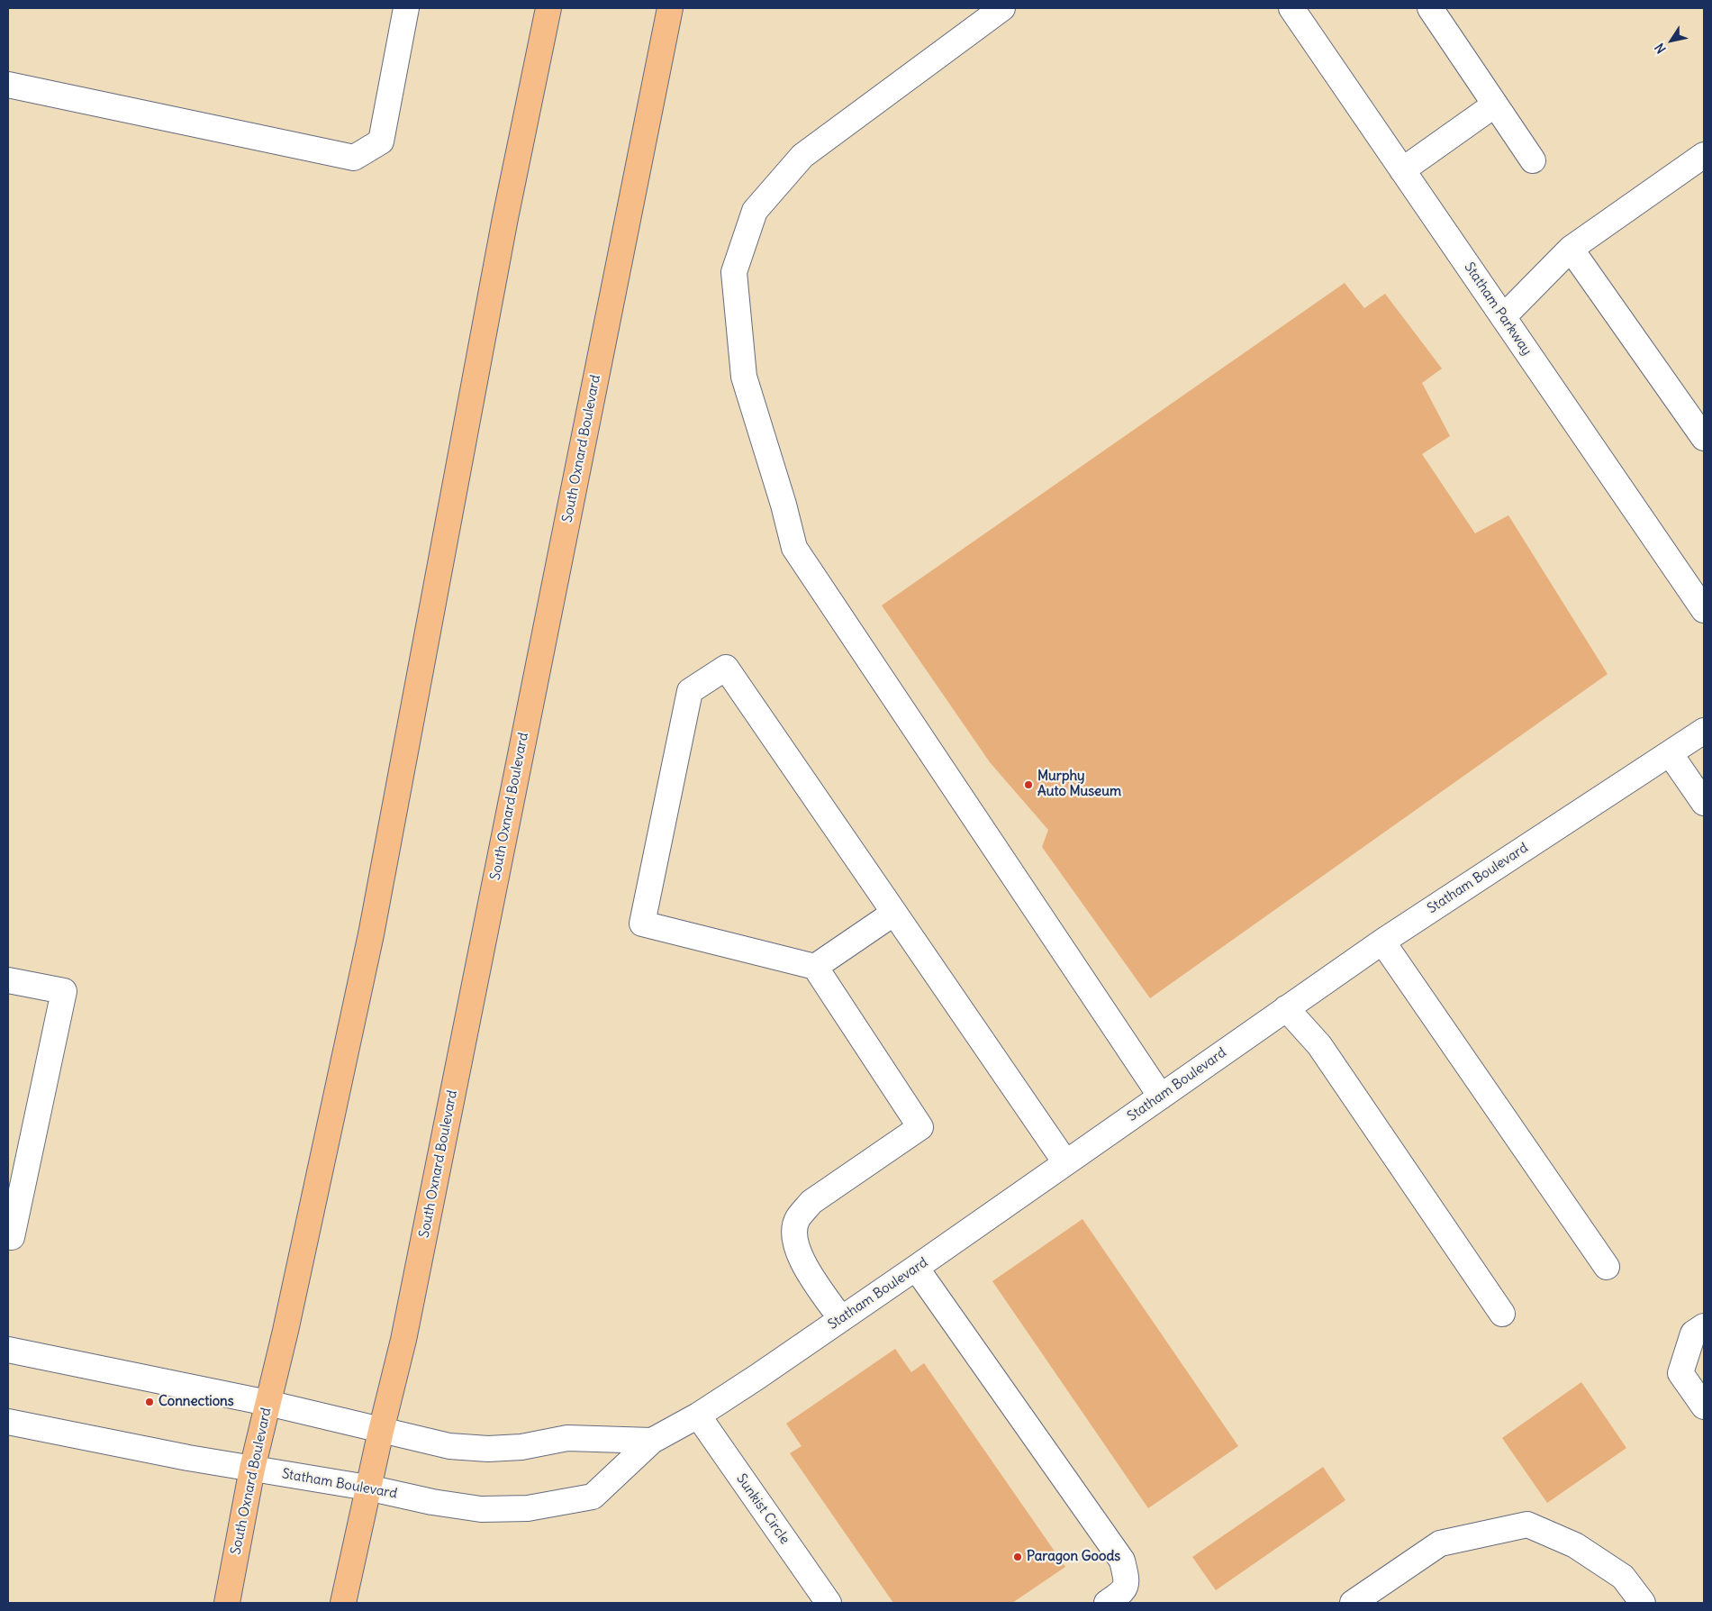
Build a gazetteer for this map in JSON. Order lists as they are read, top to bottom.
{
  "streets": {
    "main road": ["South Oxnard Boulevard"],
    "street": ["Statham Parkway", "Statham Boulevard", "Sunkist Circle"]
  },
  "crossings": [
    ["South Oxnard Boulevard", "Statham Boulevard"],
    ["Statham Boulevard", "Sunkist Circle"]
  ],
  "places": ["Murphy Auto Museum", "Connections", "Paragon Goods"],
  "north": "bottom left"
}
